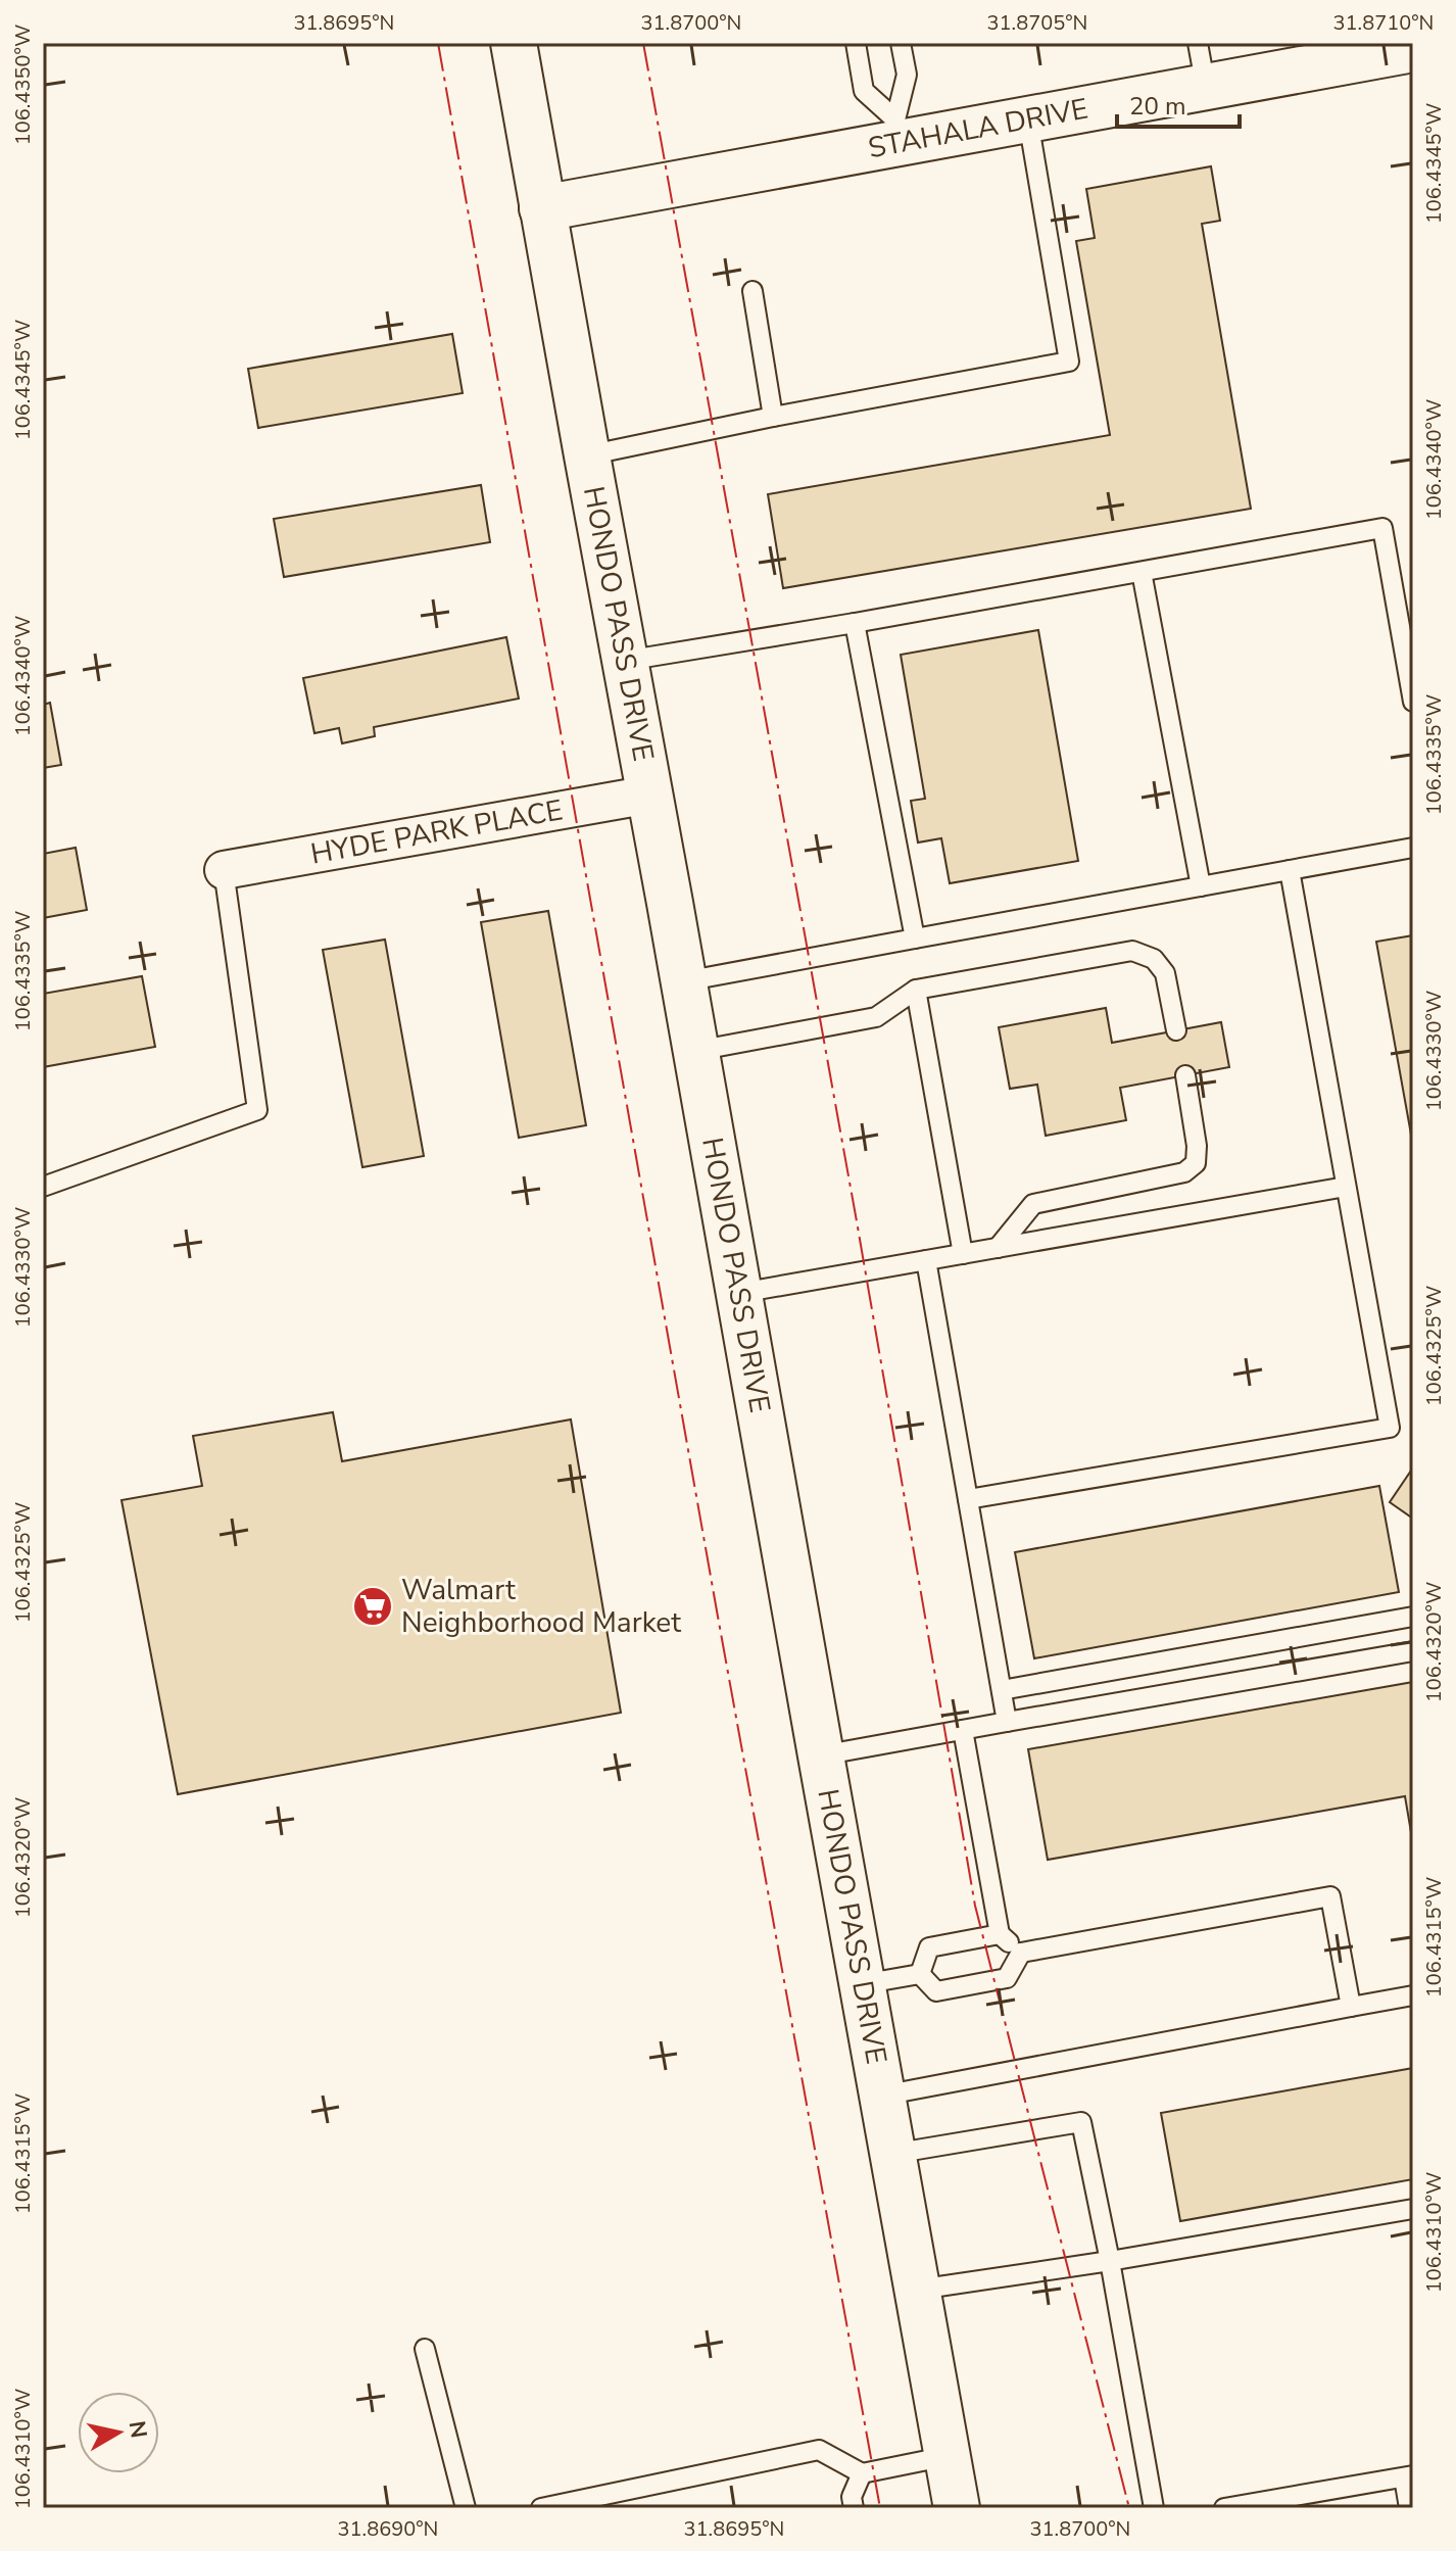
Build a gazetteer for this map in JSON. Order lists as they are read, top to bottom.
{
  "streets": {
    "main road": ["STAHALA DRIVE", "HONDO PASS DRIVE"],
    "street": ["HYDE PARK PLACE"]
  },
  "crossings": [
    ["STAHALA DRIVE", "HONDO PASS DRIVE"],
    ["HONDO PASS DRIVE", "HYDE PARK PLACE"]
  ],
  "places": {
    "supermarket": ["Walmart Neighborhood Market"]
  },
  "scale_bar": "20 m",
  "north": "right",
  "coordinates": [
    "31.8695°N",
    "31.8700°N",
    "31.8705°N",
    "31.8710°N",
    "106.4350°W",
    "106.4345°W",
    "106.4340°W",
    "106.4335°W",
    "106.4330°W",
    "106.4325°W",
    "106.4320°W",
    "106.4315°W",
    "106.4310°W",
    "31.8690°N"
  ]
}
